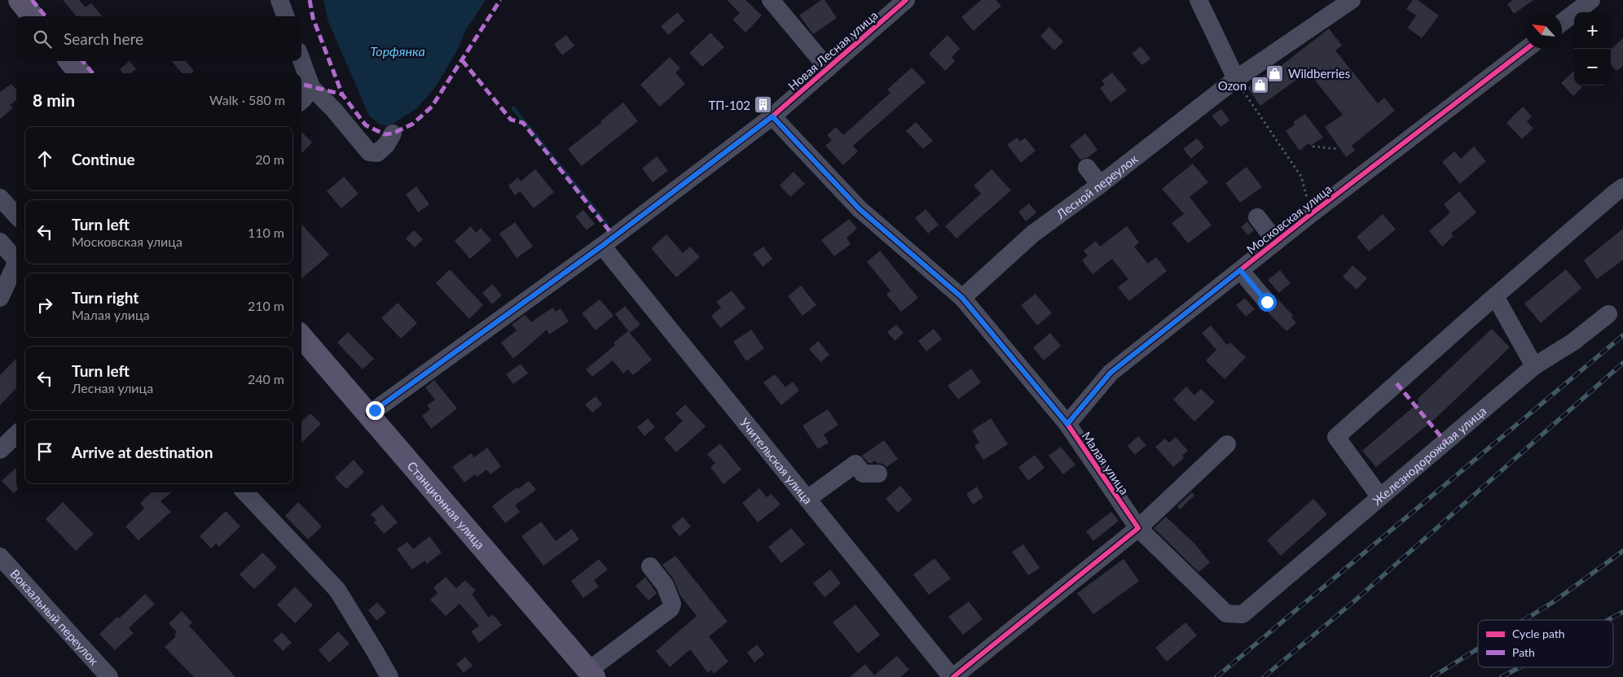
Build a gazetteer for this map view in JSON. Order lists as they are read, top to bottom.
{
  "streets": {
    "main road": ["Станционная улица"],
    "street": [
      "Новая Лесная улица",
      "Лесной переулок",
      "Московская улица",
      "Железнодорожная улица",
      "Учительская улица",
      "Малая улица",
      "Вокзальный переулок"
    ]
  },
  "crossings": [
    ["Новая Лесная улица", "Учительская улица"],
    ["Новая Лесная улица", "Малая улица"],
    ["Новая Лесная улица", "Станционная улица"],
    ["Лесной переулок", "Малая улица"],
    ["Московская улица", "Малая улица"],
    ["Железнодорожная улица", "Малая улица"]
  ],
  "water": ["Торфянка"],
  "places": {
    "shop": ["Wildberries", "Ozon"],
    "building": ["ТП-102"]
  },
  "legend": ["Cycle path", "Path"],
  "north": "top left",
  "page": {
    "map_buttons": ["+", "−"],
    "search": "Search here",
    "heading": ["8 min", "Walk · 580 m"],
    "list": [
      ["Continue", "20 m"],
      ["Turn left", "Московская улица", "110 m"],
      ["Turn right", "Малая улица", "210 m"],
      ["Turn left", "Лесная улица", "240 m"],
      "Arrive at destination"
    ]
  }
}
